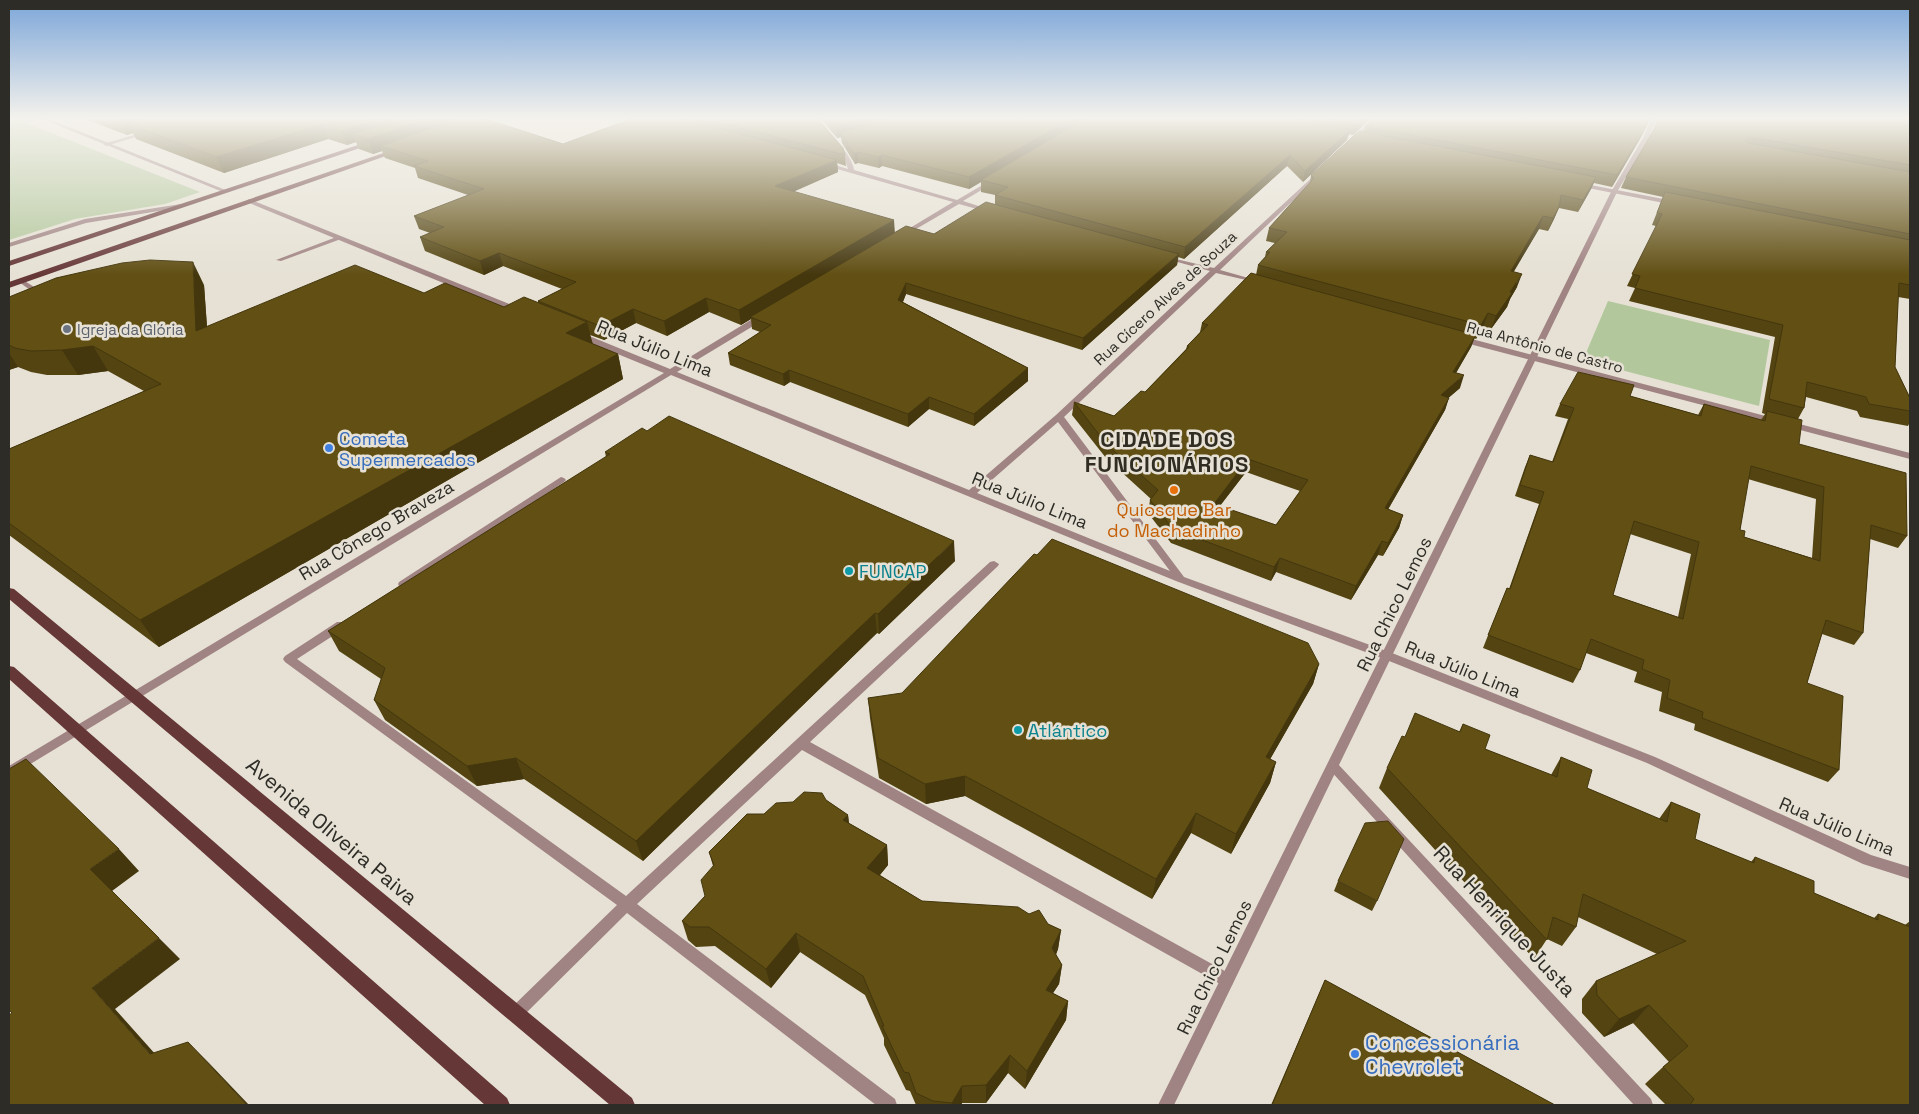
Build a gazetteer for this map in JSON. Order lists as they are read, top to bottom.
{
  "streets": {
    "main road": ["Avenida Oliveira Paiva"],
    "street": [
      "Rua Cícero Alves de Souza",
      "Rua Antônio de Castro",
      "Rua Júlio Lima",
      "Rua Cônego Braveza",
      "Rua Chico Lemos",
      "Rua Henrique Justa"
    ]
  },
  "crossings": [
    ["Rua Cícero Alves de Souza", "Rua Júlio Lima"],
    ["Rua Antônio de Castro", "Rua Chico Lemos"],
    ["Rua Júlio Lima", "Rua Cônego Braveza"],
    ["Rua Júlio Lima", "Rua Chico Lemos"],
    ["Rua Cônego Braveza", "Avenida Oliveira Paiva"],
    ["Rua Chico Lemos", "Rua Henrique Justa"]
  ],
  "districts": ["CIDADE DOS FUNCIONÁRIOS"],
  "places": [
    "Igreja da Glória",
    "Cometa Supermercados",
    "Quiosque Bar do Machadinho",
    "FUNCAP",
    "Atlántico",
    "Concessionária Chevrolet"
  ]
}
